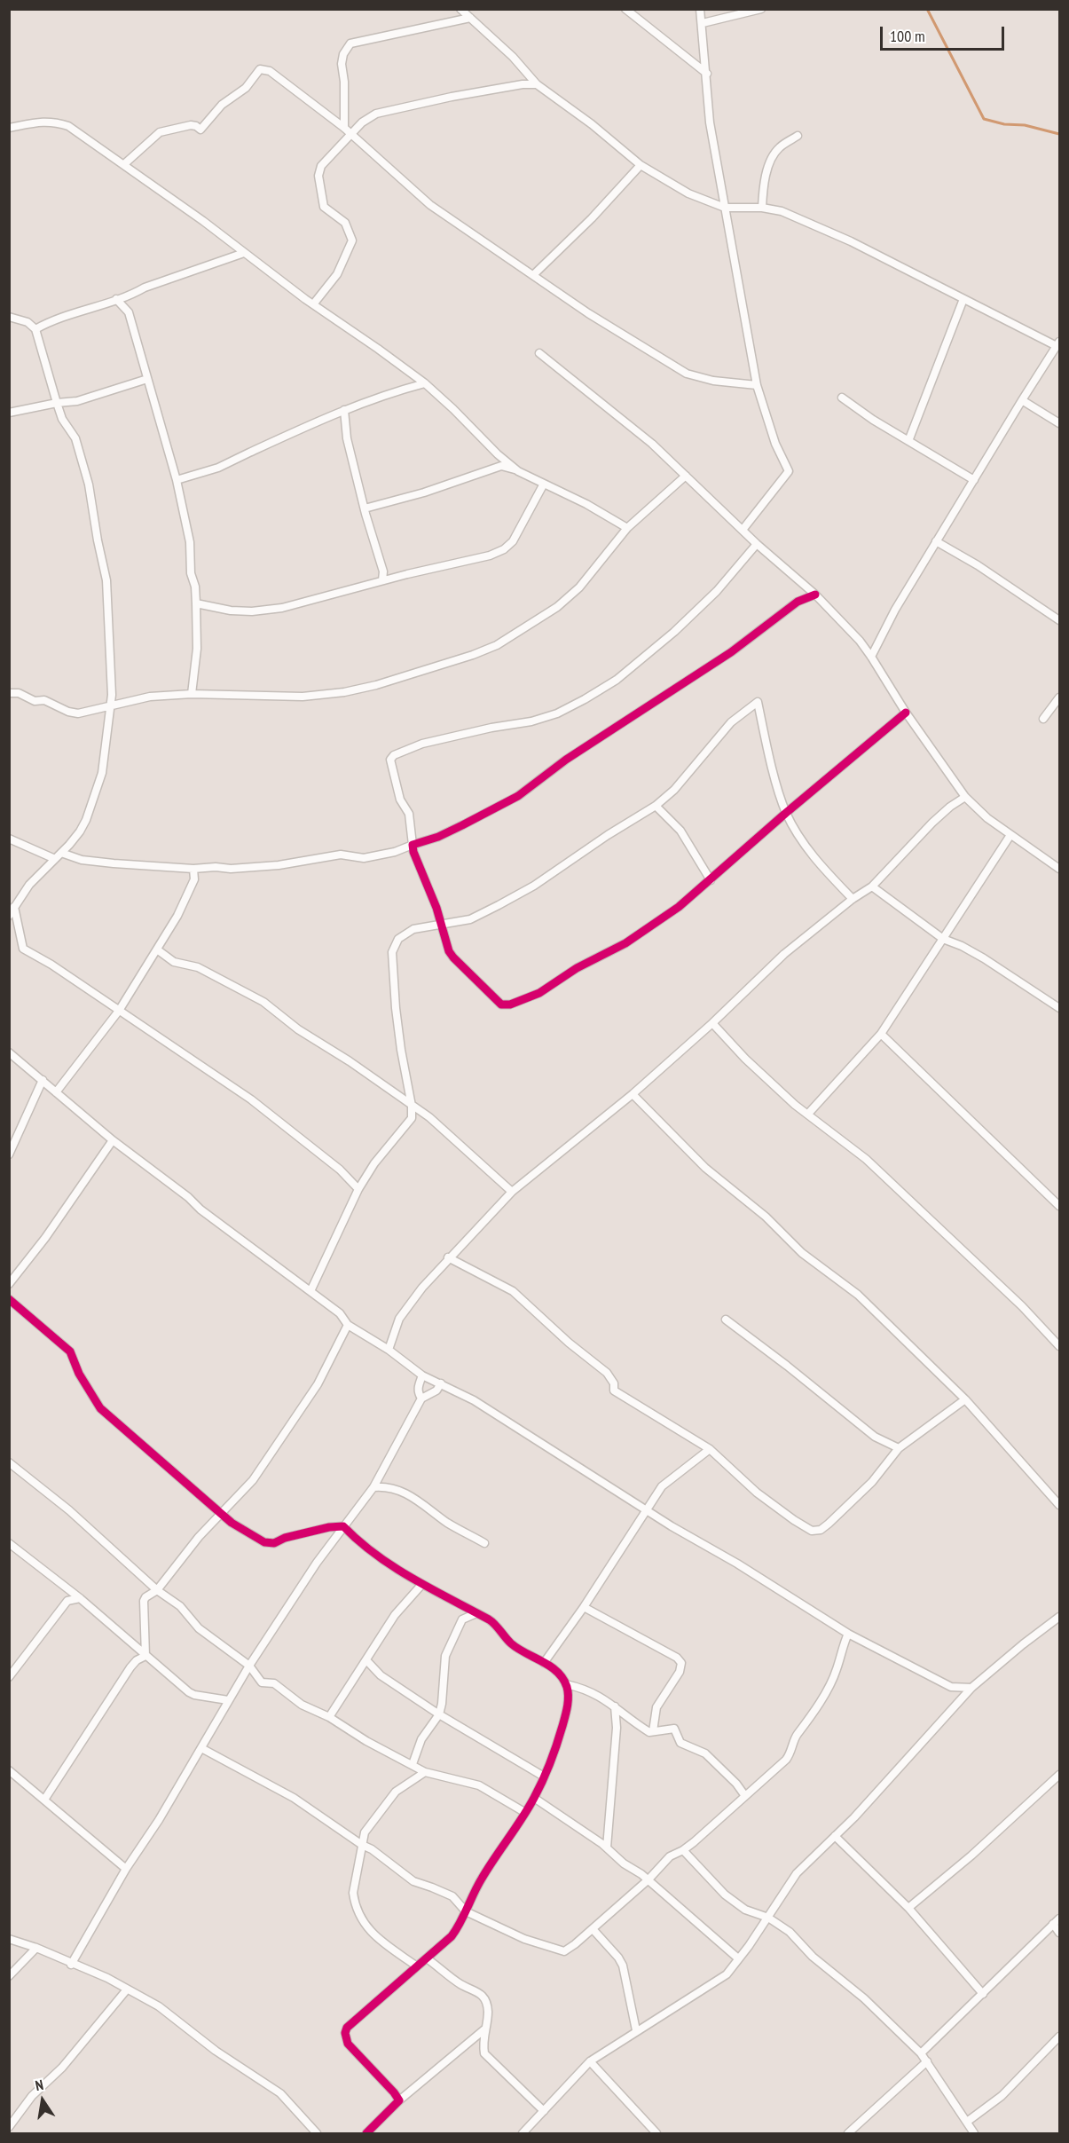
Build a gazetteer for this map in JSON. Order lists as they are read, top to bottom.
{
  "scale_bar": "100 m",
  "north": "top"
}
